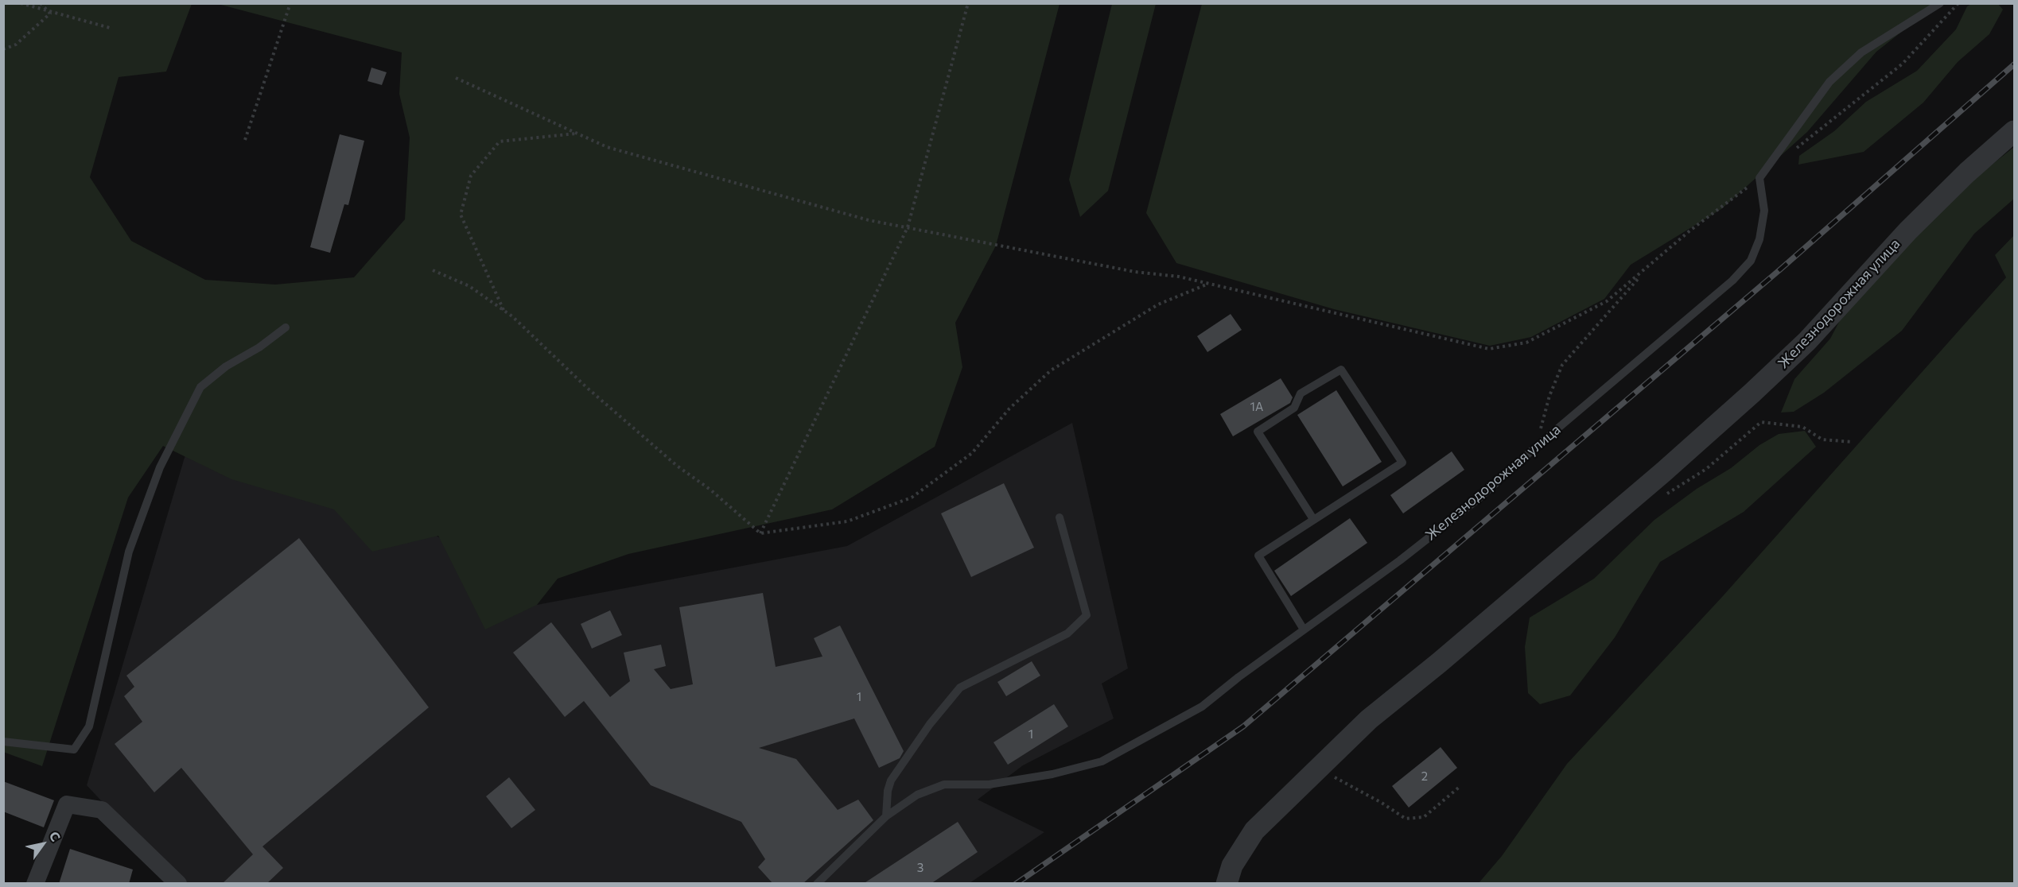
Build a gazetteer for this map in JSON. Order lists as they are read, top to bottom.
{
  "streets": {
    "street": ["Железнодорожная улица"]
  },
  "house_numbers": [
    "1А",
    "1",
    "1",
    "2",
    "3"
  ],
  "north": "top right"
}
